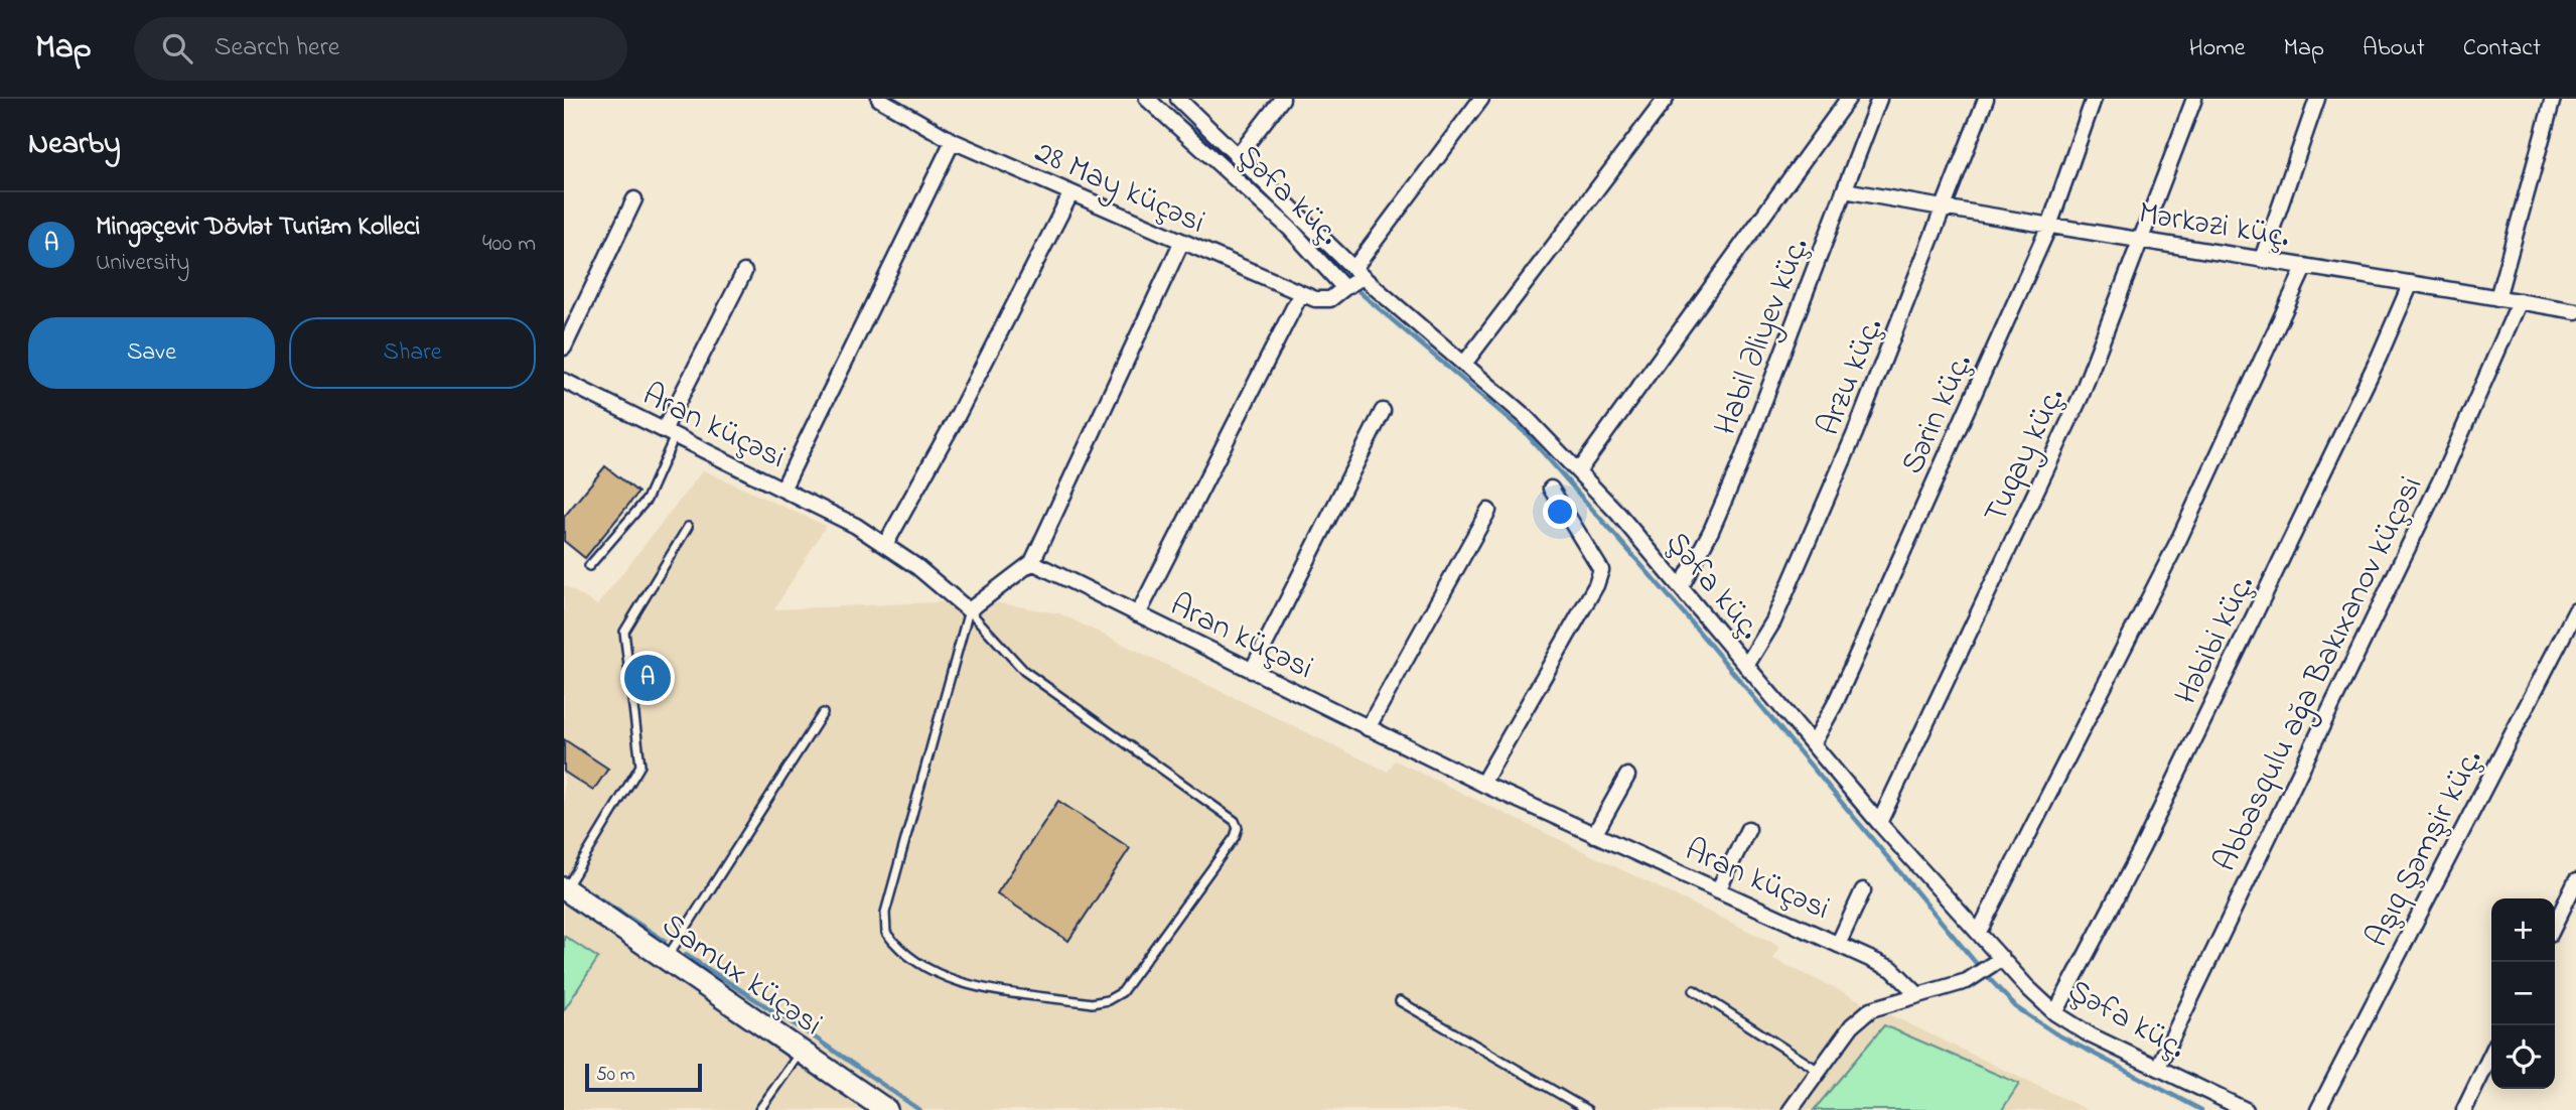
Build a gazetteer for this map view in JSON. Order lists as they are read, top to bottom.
{
  "streets": {
    "main road": ["Samux küçəsi"],
    "street": [
      "28 May küçəsi",
      "Şəfa küç.",
      "Mərkəzi küç.",
      "Habil Əliyev küç.",
      "Arzu küç.",
      "Sərin küç.",
      "Aran küçəsi",
      "Tuqay küç.",
      "Həbibi küç.",
      "Abbasqulu ağa Bakıxanov küçəsi",
      "Aşıq Şəmşir küç."
    ]
  },
  "crossings": [
    ["28 May küçəsi", "Şəfa küç."],
    ["Şəfa küç.", "Habil Əliyev küç."],
    ["Şəfa küç.", "Arzu küç."],
    ["Şəfa küç.", "Sərin küç."],
    ["Şəfa küç.", "Tuqay küç."],
    ["Şəfa küç.", "Həbibi küç."],
    ["Şəfa küç.", "Abbasqulu ağa Bakıxanov küçəsi"],
    ["Mərkəzi küç.", "Habil Əliyev küç."],
    ["Mərkəzi küç.", "Arzu küç."],
    ["Mərkəzi küç.", "Sərin küç."],
    ["Mərkəzi küç.", "Tuqay küç."],
    ["Mərkəzi küç.", "Həbibi küç."],
    ["Mərkəzi küç.", "Abbasqulu ağa Bakıxanov küçəsi"]
  ],
  "scale_bar": "50 m",
  "page": {
    "header": "Map",
    "search": "Search here",
    "nav": [
      "Home",
      "Map",
      "About",
      "Contact"
    ],
    "heading": "Nearby",
    "list": [
      {
        "mark": "A",
        "name": "Mingəçevir Dövlət Turizm Kolleci",
        "note": "University",
        "value": "400 m"
      }
    ],
    "buttons": ["Save", "Share"],
    "pins": "A",
    "map_buttons": ["+", "−"],
    "scale": "50 m"
  }
}
